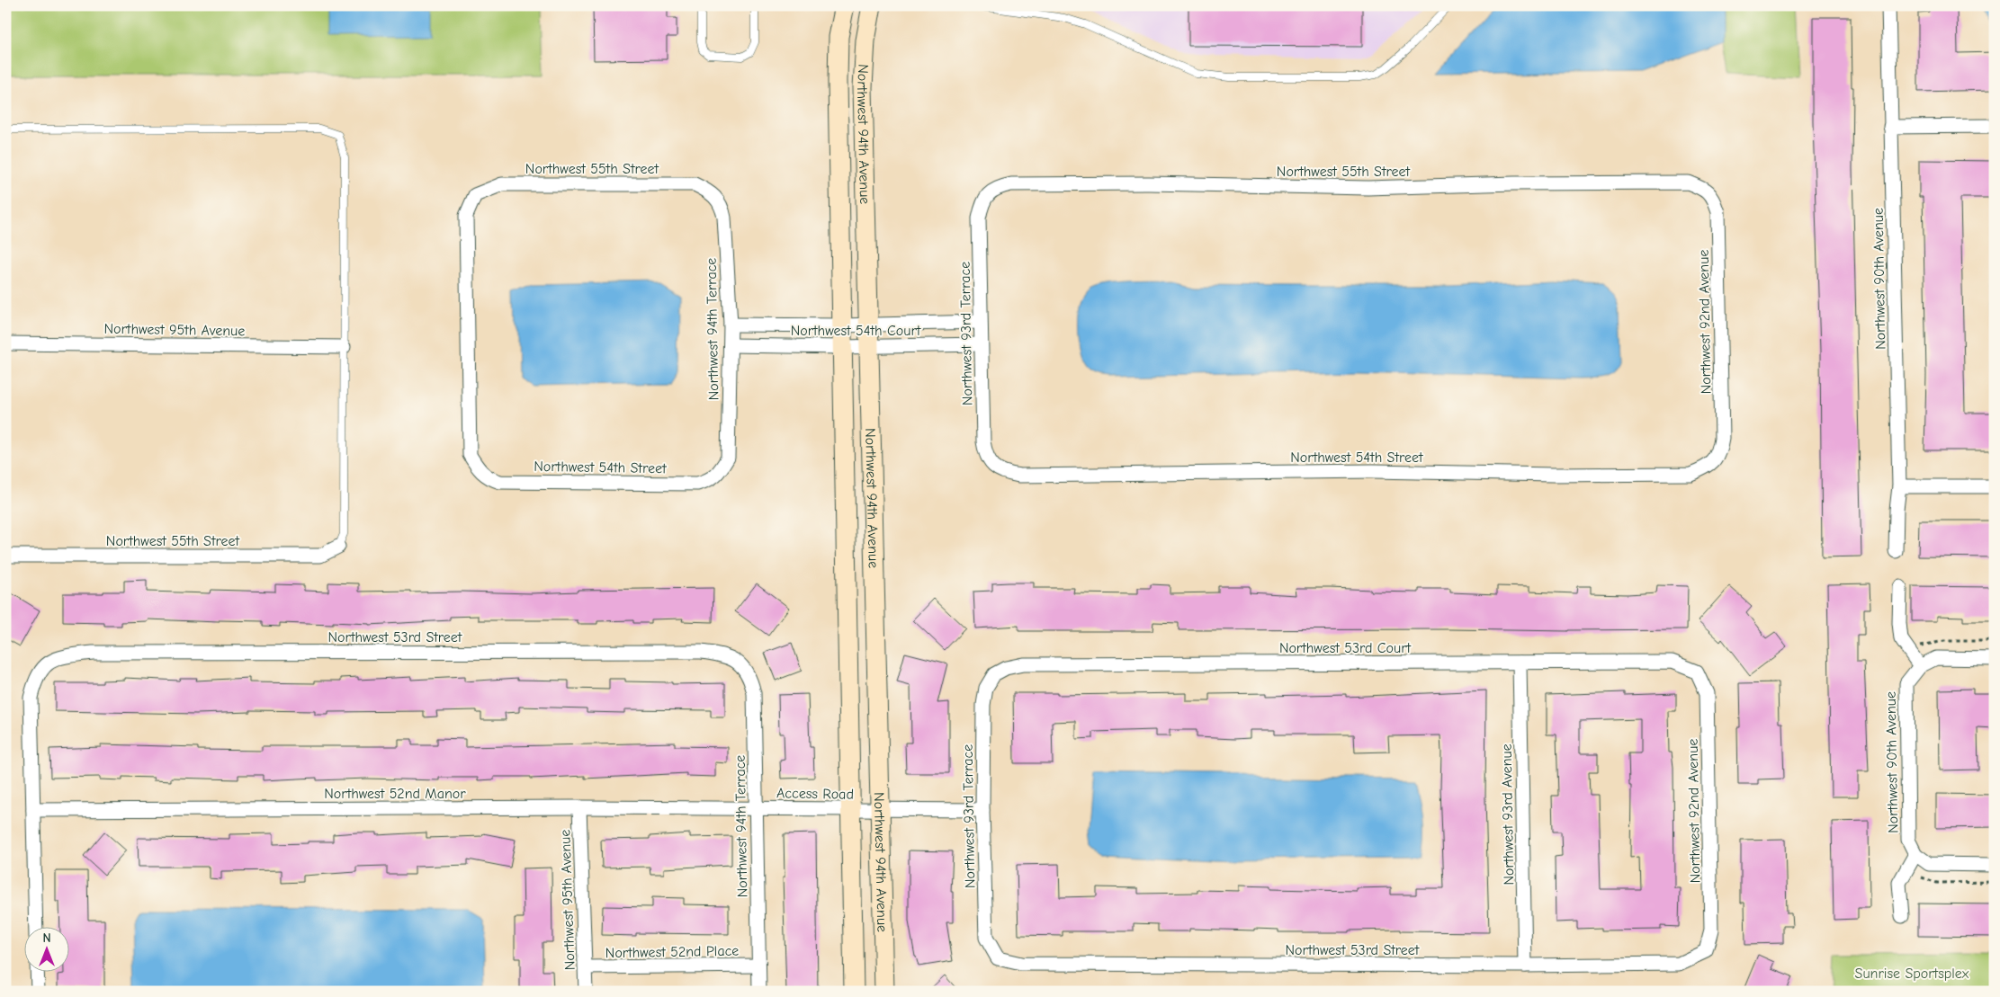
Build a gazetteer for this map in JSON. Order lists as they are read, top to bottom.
{
  "streets": {
    "street": [
      "Northwest 94th Avenue",
      "Northwest 55th Street",
      "Northwest 90th Avenue",
      "Northwest 92nd Avenue",
      "Northwest 95th Avenue",
      "Northwest 94th Terrace",
      "Northwest 54th Court",
      "Northwest 93rd Terrace",
      "Northwest 54th Street",
      "Northwest 53rd Street",
      "Northwest 53rd Court",
      "Northwest 52nd Manor",
      "Access Road",
      "Northwest 93rd Avenue",
      "Northwest 52nd Place"
    ]
  },
  "crossings": [
    ["Northwest 94th Avenue", "Northwest 54th Court"],
    ["Northwest 94th Avenue", "Access Road"],
    ["Northwest 55th Street", "Northwest 92nd Avenue"],
    ["Northwest 55th Street", "Northwest 94th Terrace"],
    ["Northwest 55th Street", "Northwest 93rd Terrace"],
    ["Northwest 55th Street", "Northwest 54th Street"],
    ["Northwest 92nd Avenue", "Northwest 54th Street"],
    ["Northwest 92nd Avenue", "Northwest 53rd Street"],
    ["Northwest 92nd Avenue", "Northwest 53rd Court"],
    ["Northwest 95th Avenue", "Northwest 52nd Manor"],
    ["Northwest 95th Avenue", "Northwest 52nd Place"],
    ["Northwest 94th Terrace", "Northwest 54th Court"],
    ["Northwest 94th Terrace", "Northwest 54th Street"],
    ["Northwest 94th Terrace", "Northwest 53rd Street"],
    ["Northwest 94th Terrace", "Northwest 52nd Manor"],
    ["Northwest 94th Terrace", "Access Road"],
    ["Northwest 94th Terrace", "Northwest 52nd Place"],
    ["Northwest 54th Court", "Northwest 93rd Terrace"],
    ["Northwest 93rd Terrace", "Northwest 54th Street"],
    ["Northwest 93rd Terrace", "Northwest 53rd Street"],
    ["Northwest 93rd Terrace", "Northwest 53rd Court"],
    ["Northwest 93rd Terrace", "Access Road"],
    ["Northwest 53rd Street", "Northwest 52nd Manor"],
    ["Northwest 53rd Street", "Northwest 93rd Avenue"],
    ["Northwest 53rd Court", "Northwest 93rd Avenue"],
    ["Northwest 52nd Manor", "Access Road"]
  ],
  "parks": ["Sunrise Sportsplex"],
  "north": "top"
}
